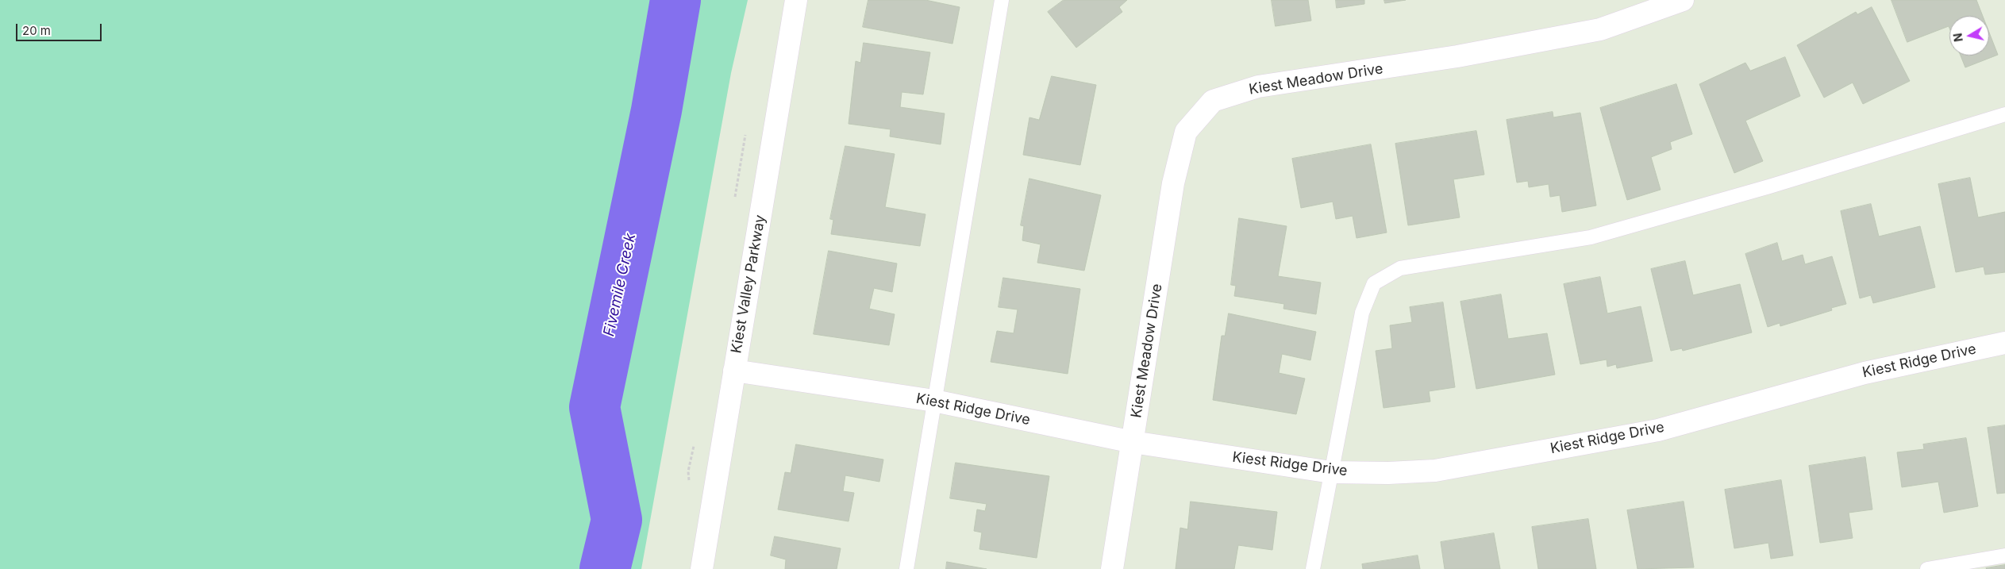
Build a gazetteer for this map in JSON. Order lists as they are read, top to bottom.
{
  "streets": {
    "street": ["Kiest Meadow Drive", "Kiest Valley Parkway", "Kiest Ridge Drive"]
  },
  "crossings": [
    ["Kiest Meadow Drive", "Kiest Ridge Drive"],
    ["Kiest Valley Parkway", "Kiest Ridge Drive"]
  ],
  "water": ["Fivemile Creek"],
  "scale_bar": "20 m",
  "north": "left"
}
